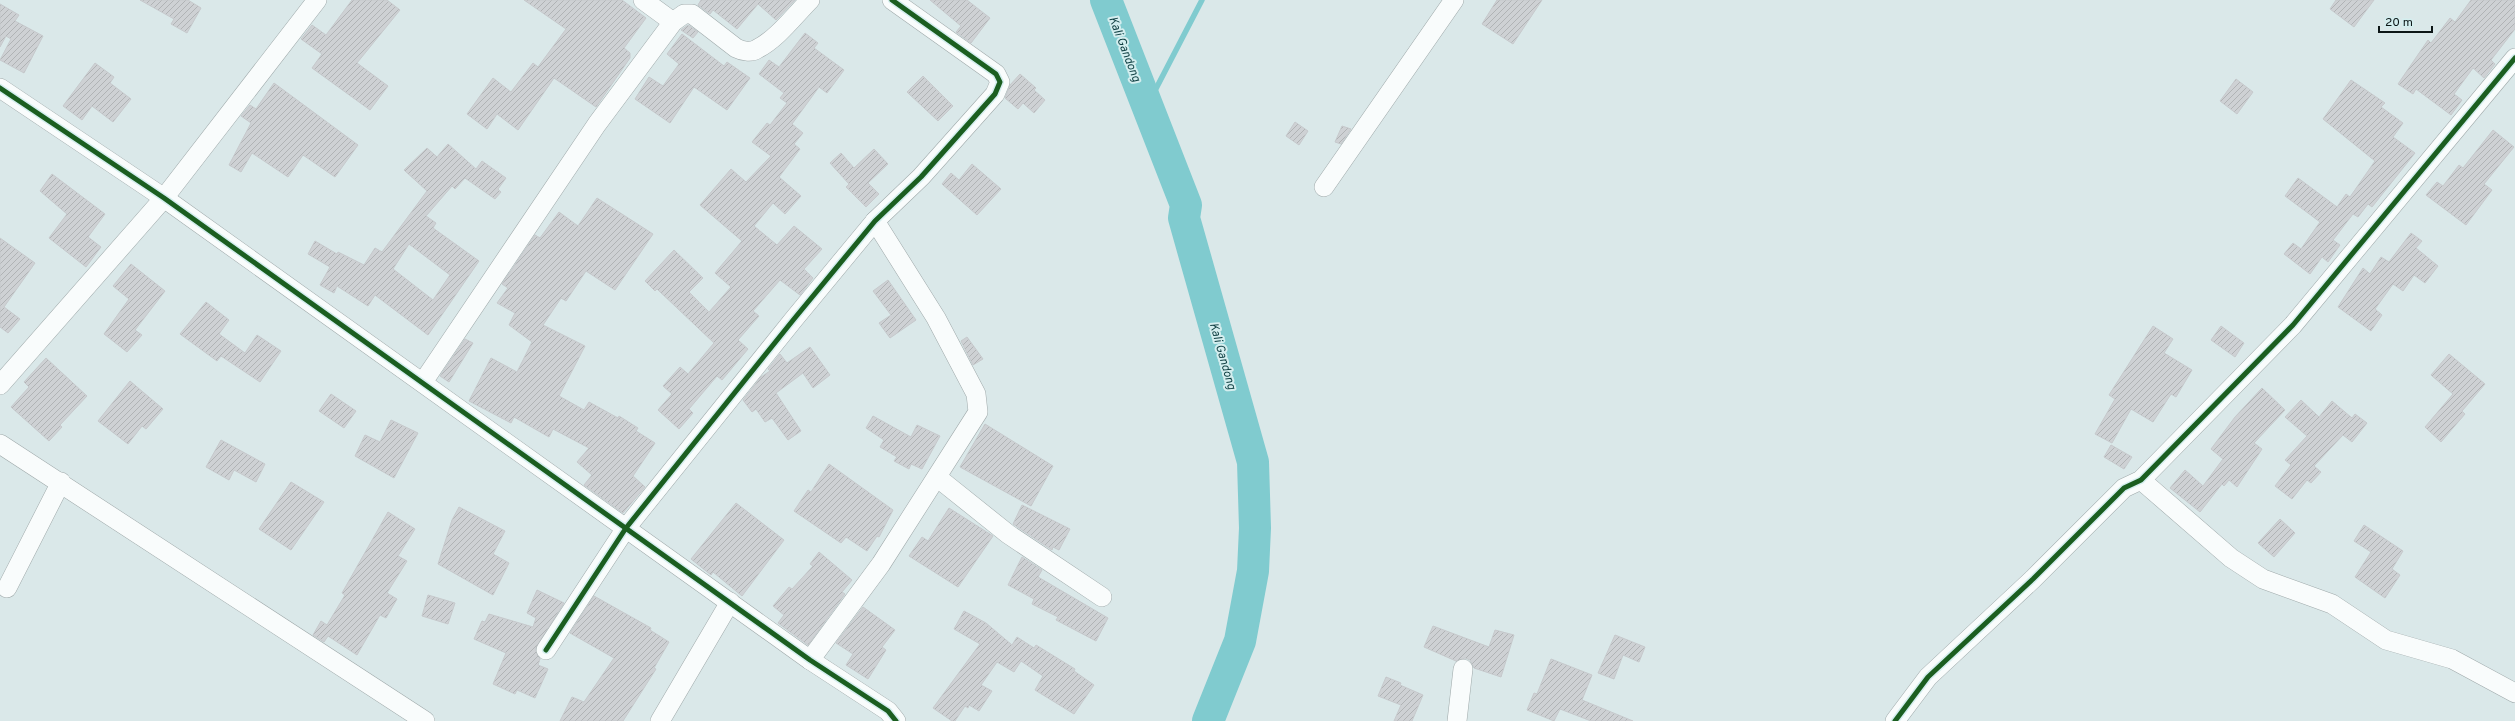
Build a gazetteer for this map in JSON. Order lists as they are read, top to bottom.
{
  "water": ["Kali Gandong"],
  "scale_bar": "20 m"
}
